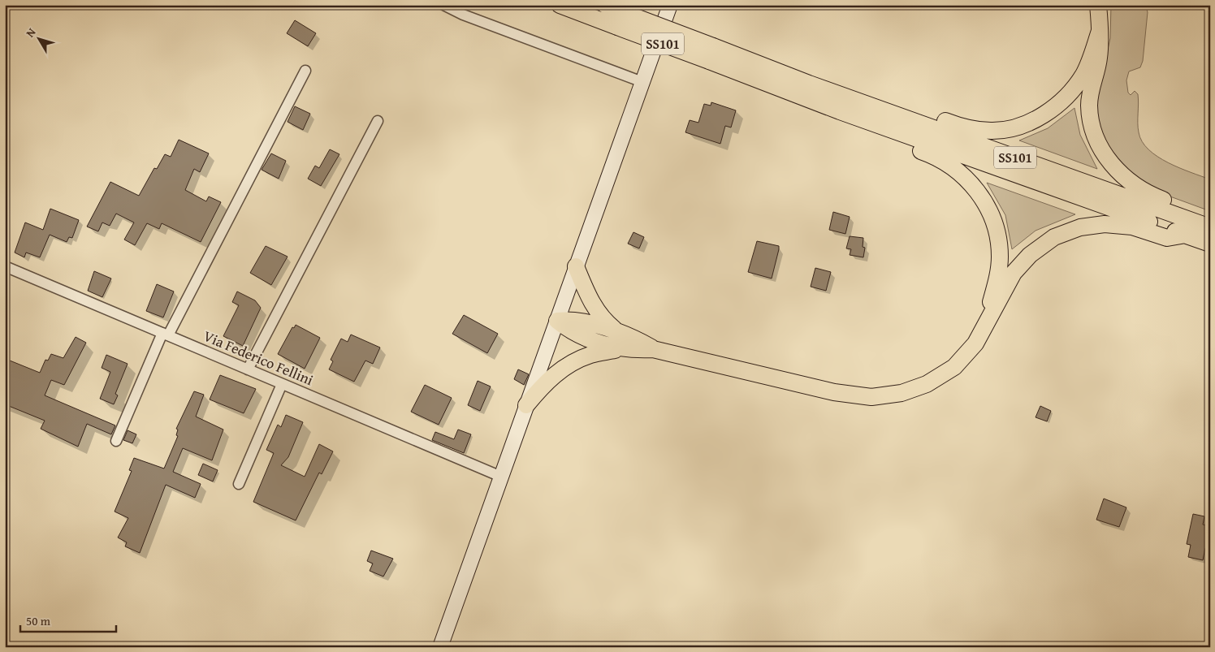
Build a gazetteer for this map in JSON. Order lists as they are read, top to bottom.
{
  "streets": {
    "highway": ["SS101"],
    "street": ["Via Federico Fellini"]
  },
  "scale_bar": "50 m",
  "north": "top left"
}
